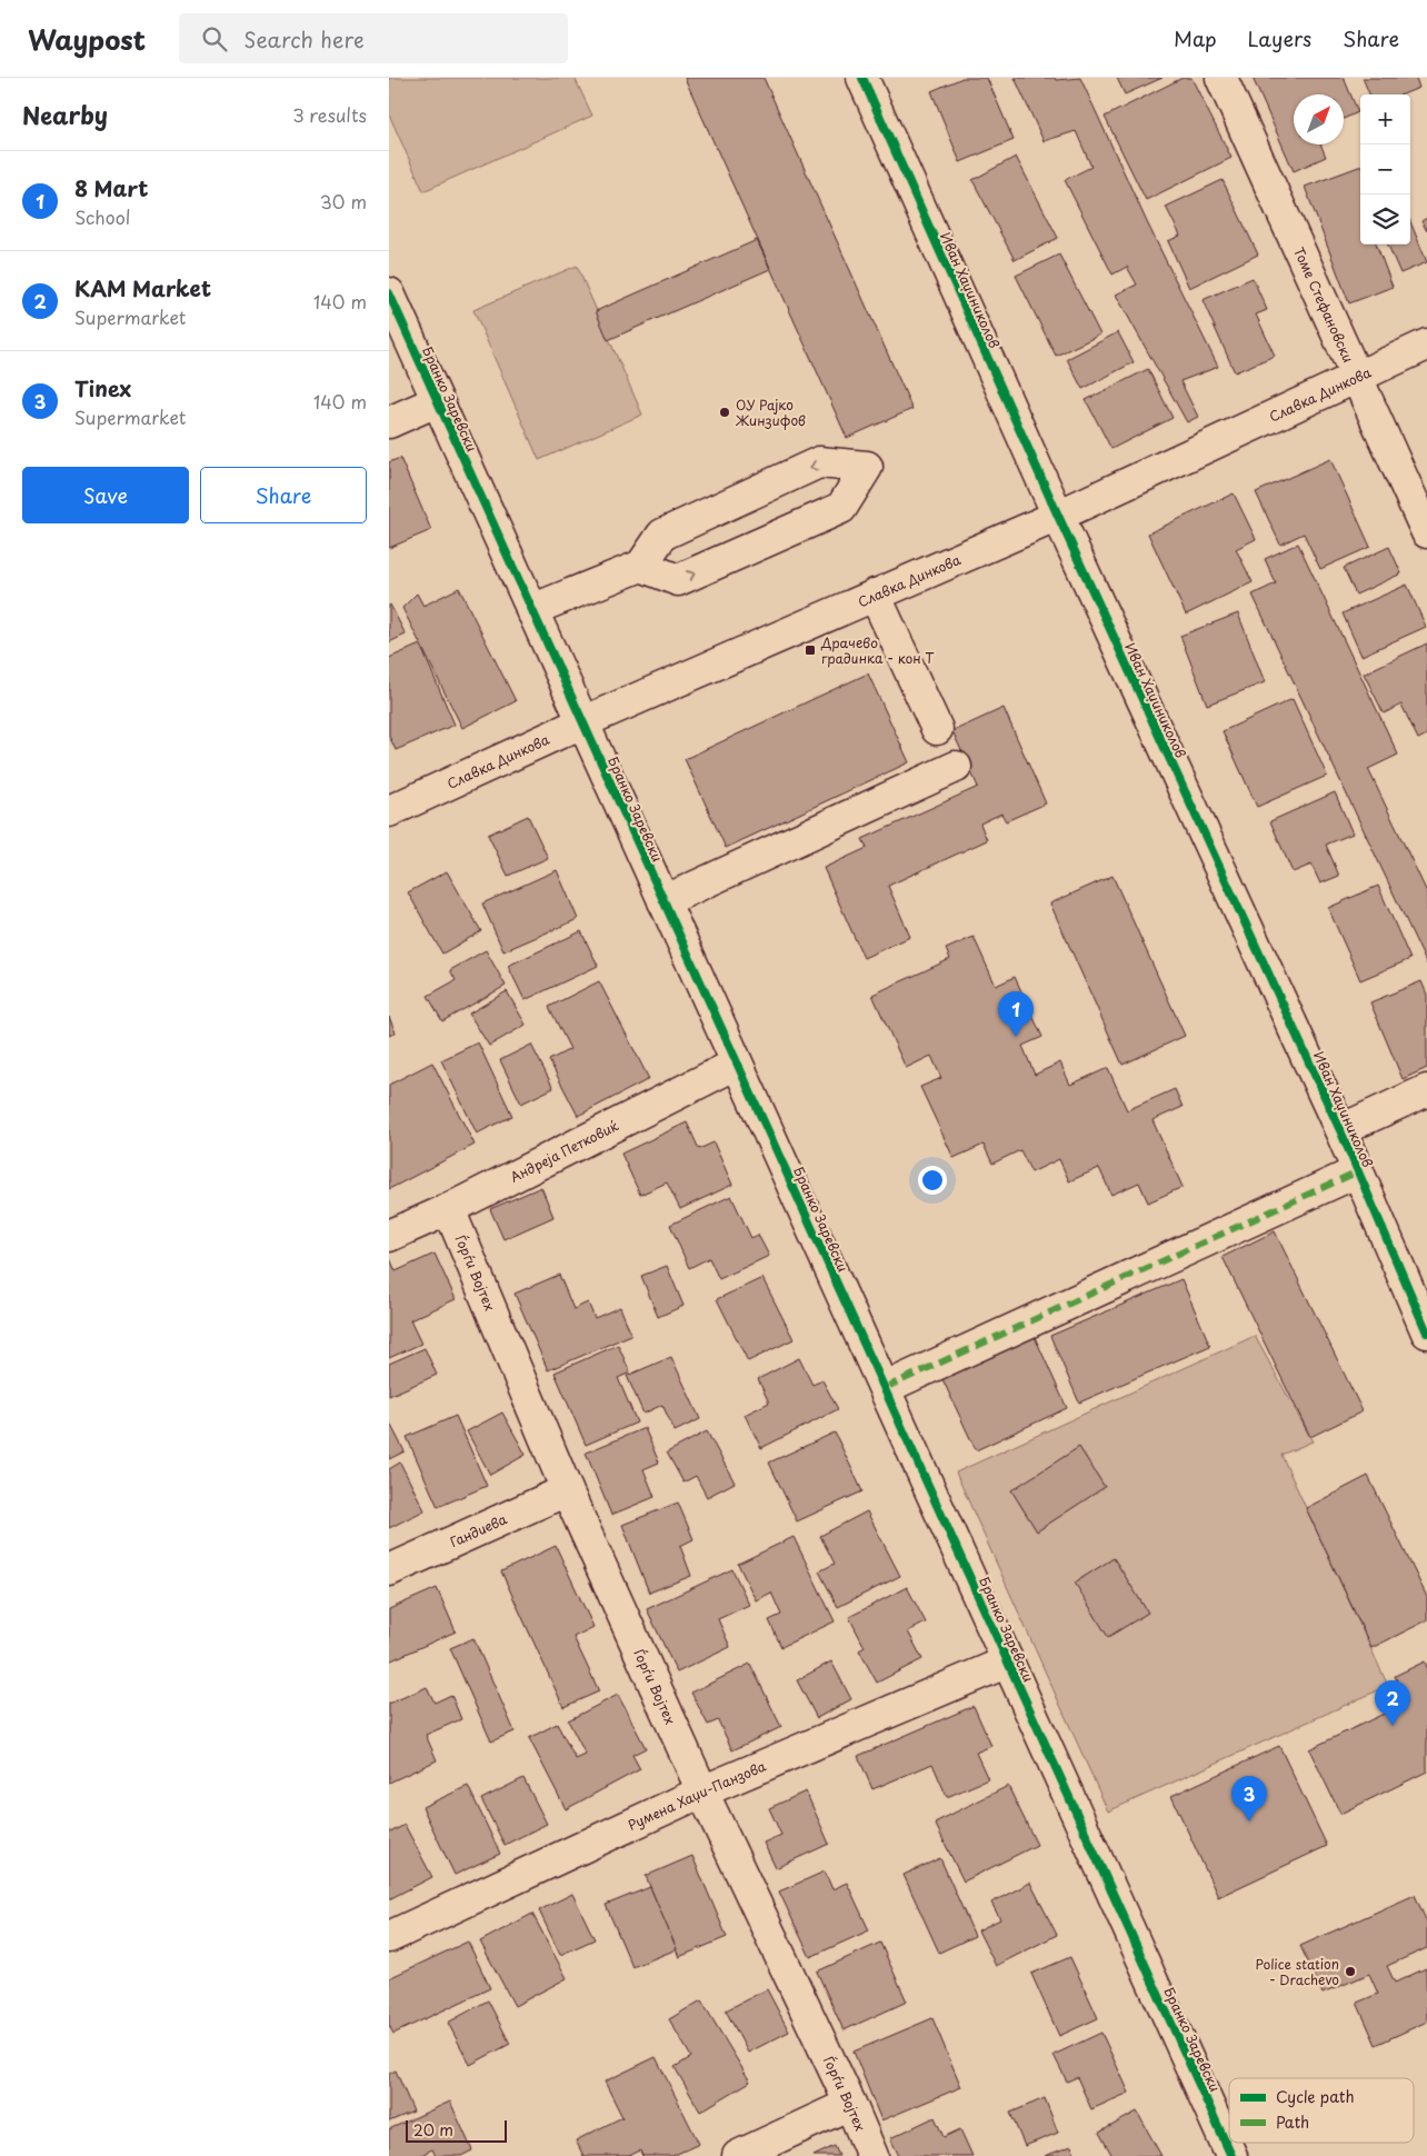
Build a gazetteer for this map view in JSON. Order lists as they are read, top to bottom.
{
  "streets": {
    "street": [
      "Иван Хаџиниколов",
      "Томе Стефановски",
      "Славка Динкова",
      "Бранко Заревски",
      "Андреја Петковиќ",
      "Ѓорѓи Војтех",
      "Гандиева",
      "Румена Хаџи-Панзова"
    ]
  },
  "crossings": [
    ["Иван Хаџиниколов", "Славка Динкова"],
    ["Томе Стефановски", "Славка Динкова"],
    ["Славка Динкова", "Бранко Заревски"],
    ["Бранко Заревски", "Андреја Петковиќ"],
    ["Бранко Заревски", "Румена Хаџи-Панзова"],
    ["Андреја Петковиќ", "Ѓорѓи Војтех"],
    ["Ѓорѓи Војтех", "Гандиева"],
    ["Ѓорѓи Војтех", "Румена Хаџи-Панзова"]
  ],
  "places": {
    "other": ["ОУ Рајко Жинзифов", "Police station - Drachevo"],
    "transit": ["Драчево градинка - кон Т"]
  },
  "legend": ["Cycle path", "Path"],
  "scale_bar": "20 m",
  "north": "top right",
  "page": {
    "header": "Waypost",
    "search": "Search here",
    "nav": ["Map", "Layers", "Share"],
    "heading": ["Nearby", "3 results"],
    "map_buttons": ["+", "−"],
    "list": [
      {
        "mark": "1",
        "name": "8 Mart",
        "note": "School",
        "value": "30 m"
      },
      {
        "mark": "2",
        "name": "KAM Market",
        "note": "Supermarket",
        "value": "140 m"
      },
      {
        "mark": "3",
        "name": "Tinex",
        "note": "Supermarket",
        "value": "140 m"
      }
    ],
    "buttons": ["Save", "Share"],
    "pins": ["1", "2", "3"],
    "scale": "20 m"
  }
}
